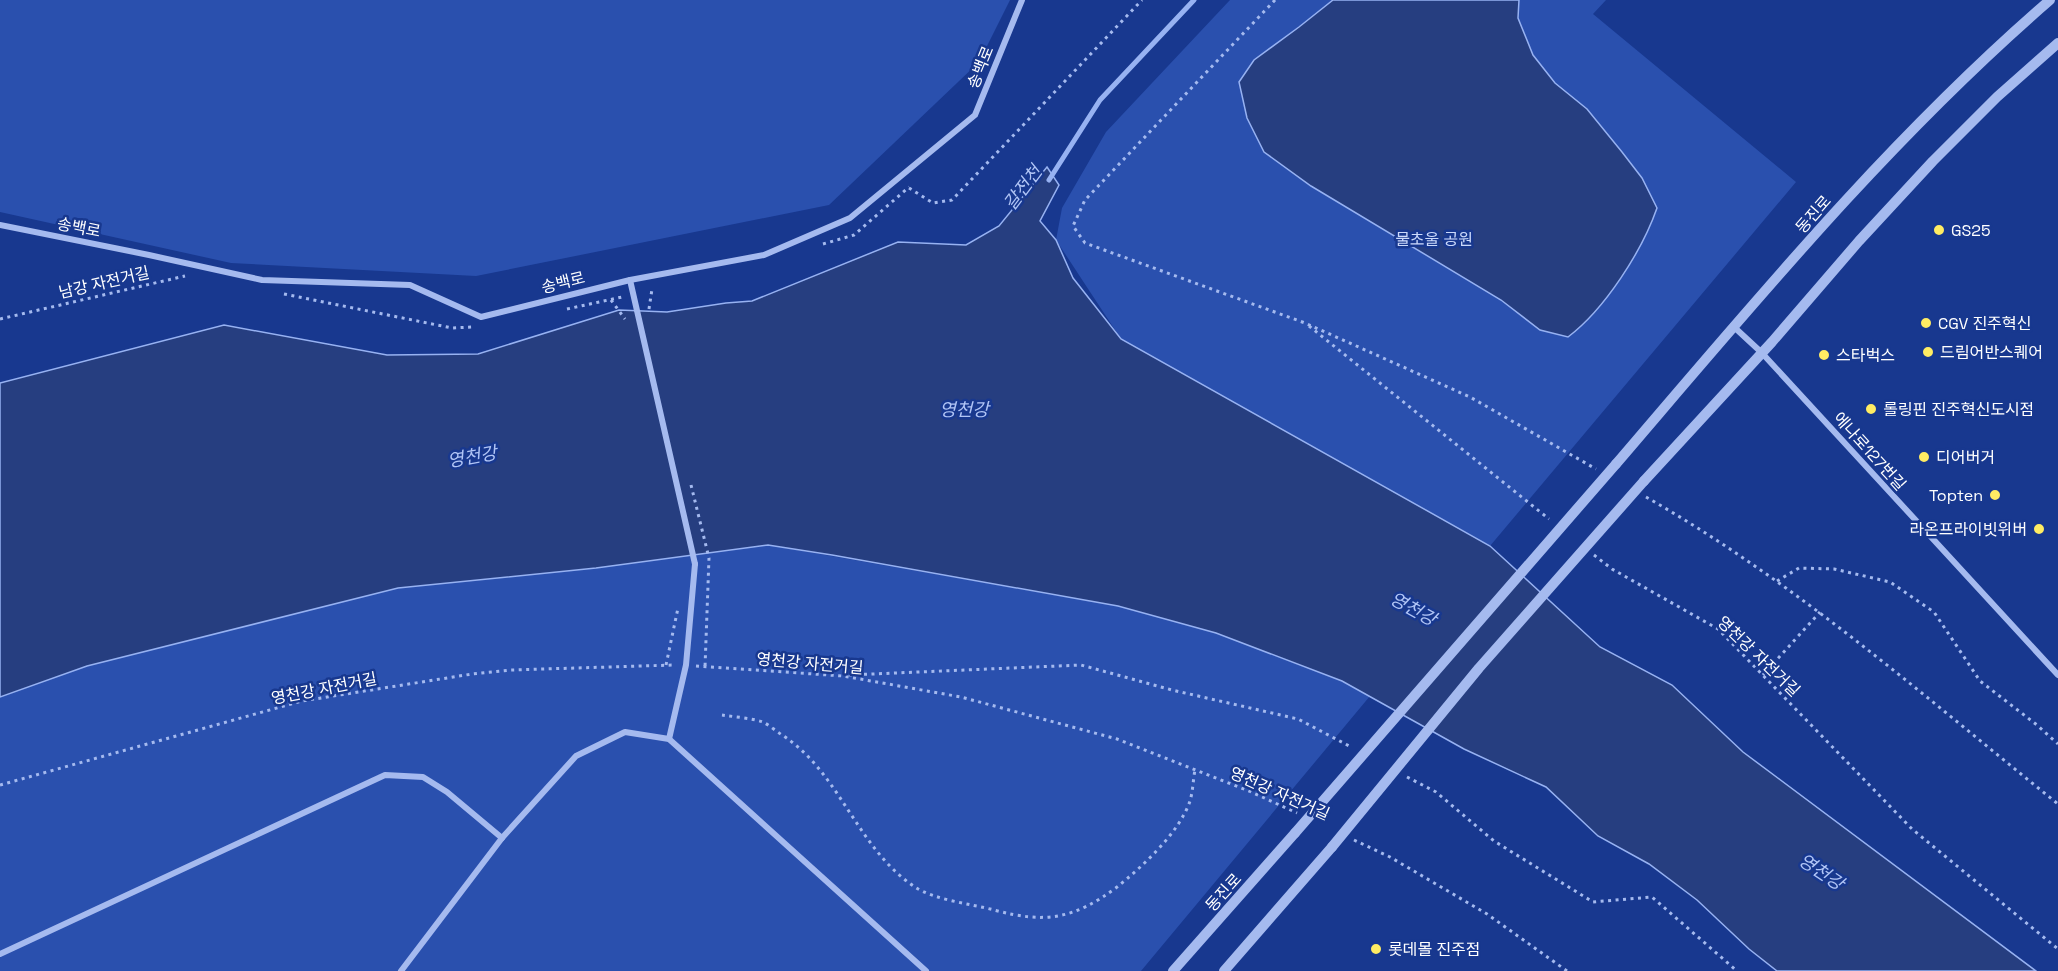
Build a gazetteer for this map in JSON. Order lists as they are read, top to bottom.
{
  "streets": {
    "street": ["송백로", "동진로", "에나로127번길"],
    "path": ["남강 자전거길", "영천강 자전거길"]
  },
  "crossings": [
    ["송백로", "남강 자전거길"],
    ["동진로", "에나로127번길"]
  ],
  "water": ["갈전천", "영천강"],
  "parks": ["물초울 공원"],
  "places": [
    "GS25",
    "CGV 진주혁신",
    "드림어반스퀘어",
    "스타벅스",
    "롤링핀 진주혁신도시점",
    "디어버거",
    "Topten",
    "라온프라이빗위버",
    "롯데몰 진주점"
  ]
}
